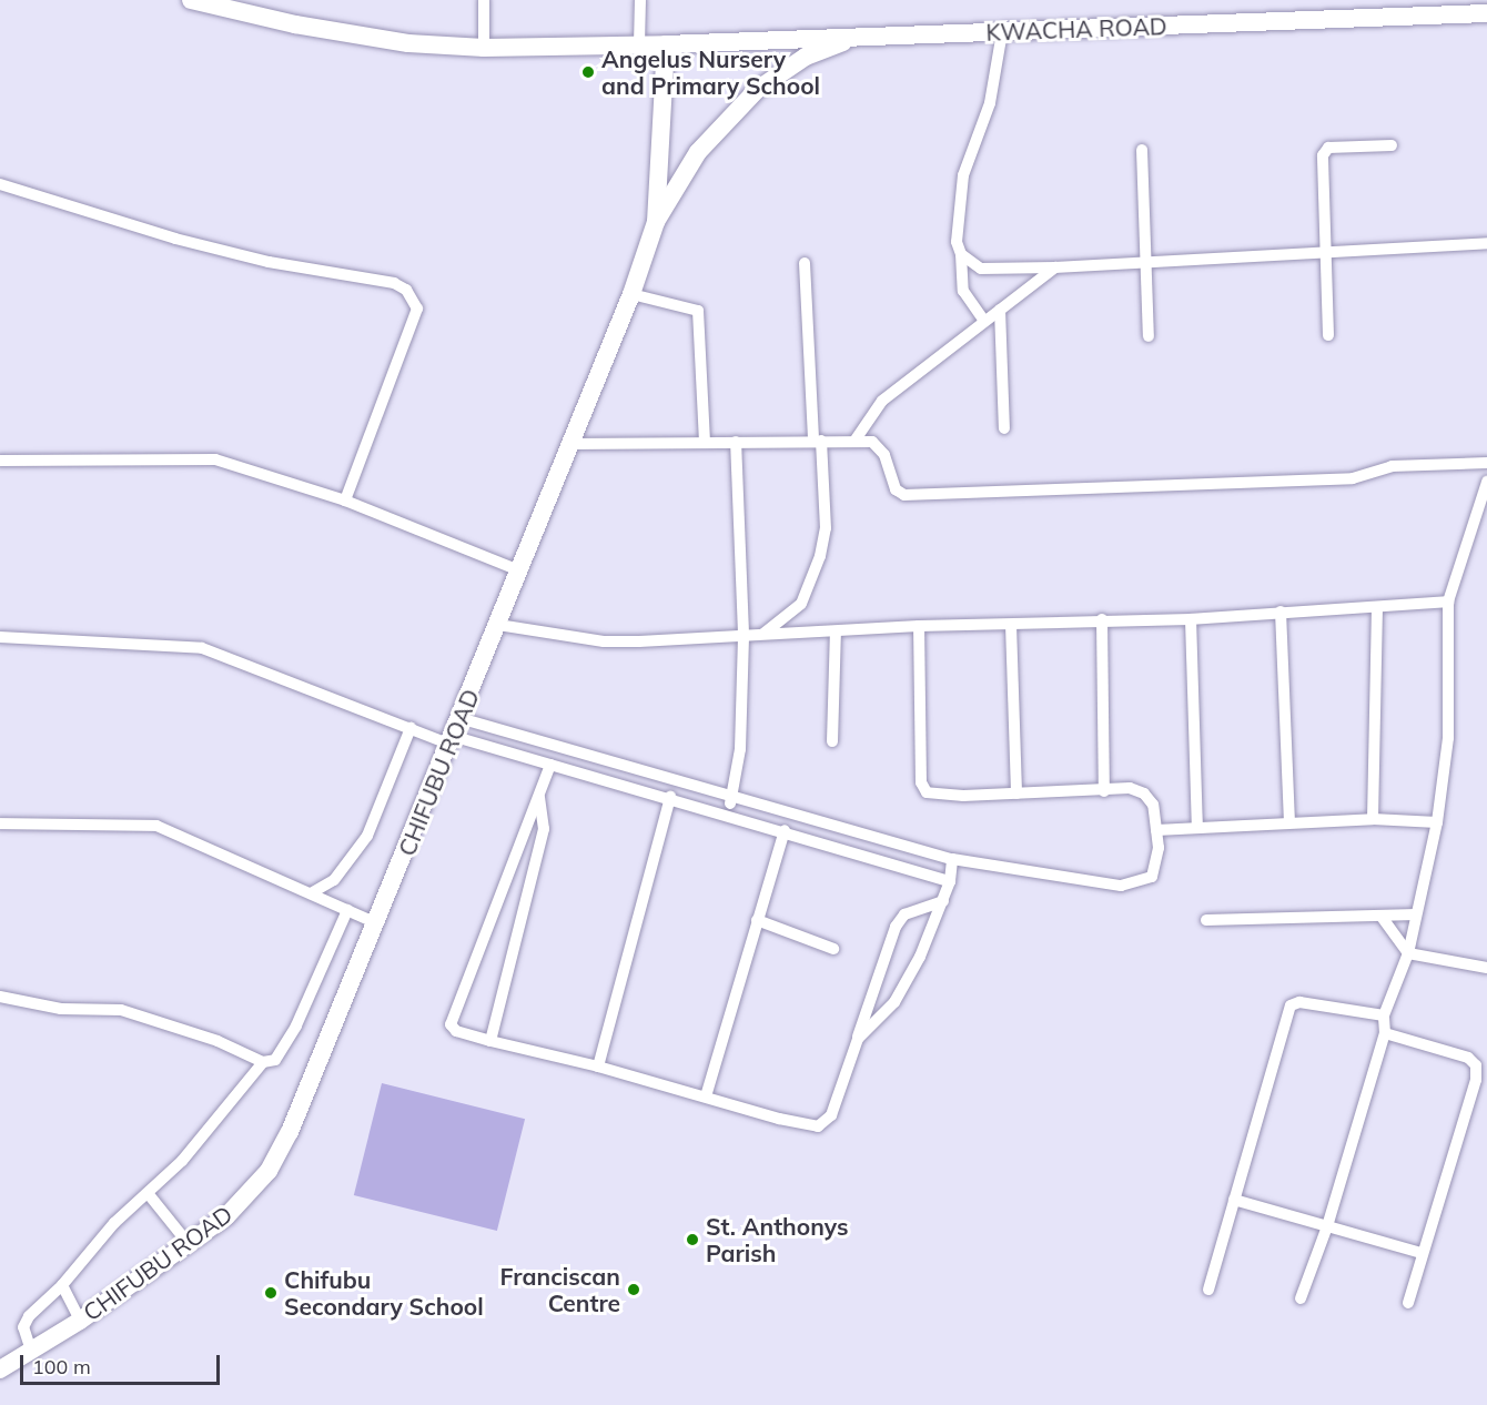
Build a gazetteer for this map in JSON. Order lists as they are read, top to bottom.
{
  "streets": {
    "main road": ["KWACHA ROAD", "CHIFUBU ROAD"]
  },
  "crossings": [
    ["KWACHA ROAD", "CHIFUBU ROAD"]
  ],
  "places": [
    "Angelus Nursery and Primary School",
    "St. Anthonys Parish",
    "Franciscan Centre",
    "Chifubu Secondary School"
  ],
  "scale_bar": "100 m"
}
